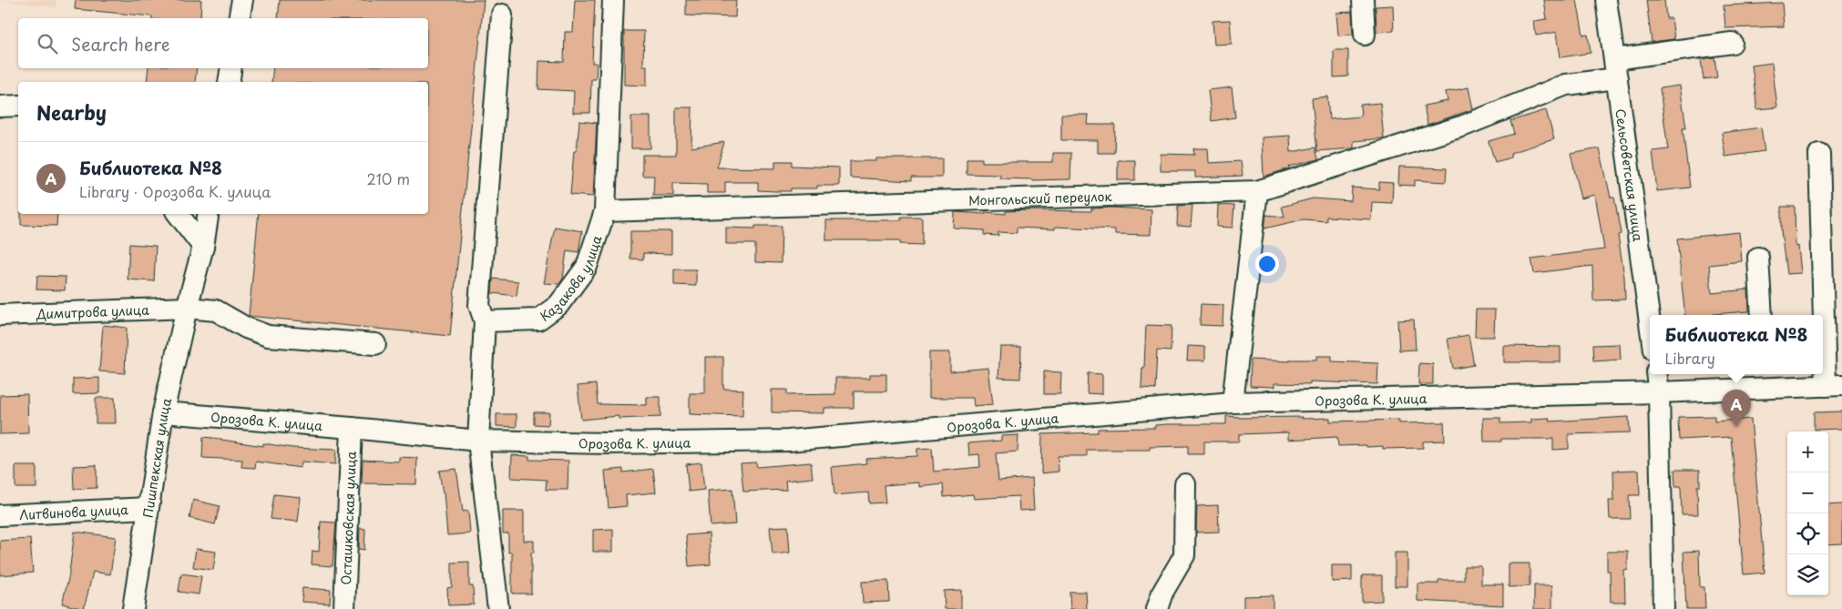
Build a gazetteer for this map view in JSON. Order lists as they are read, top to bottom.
{
  "streets": {
    "street": [
      "Сельсоветская улица",
      "Монгольский переулок",
      "Казакова улица",
      "Димитрова улица",
      "Орозова К. улица",
      "Пишпекская улица",
      "Литвинова улица",
      "Осташковская улица"
    ]
  },
  "crossings": [
    ["Сельсоветская улица", "Монгольский переулок"],
    ["Монгольский переулок", "Казакова улица"],
    ["Димитрова улица", "Пишпекская улица"],
    ["Орозова К. улица", "Пишпекская улица"],
    ["Орозова К. улица", "Осташковская улица"],
    ["Пишпекская улица", "Литвинова улица"]
  ],
  "page": {
    "search": "Search here",
    "heading": "Nearby",
    "list": [
      {
        "mark": "A",
        "name": "Библиотека №8",
        "note": "Library · Орозова К. улица",
        "value": "210 m"
      }
    ],
    "popup": ["Библиотека №8", "Library"],
    "pins": "A",
    "map_buttons": ["+", "−"]
  }
}
